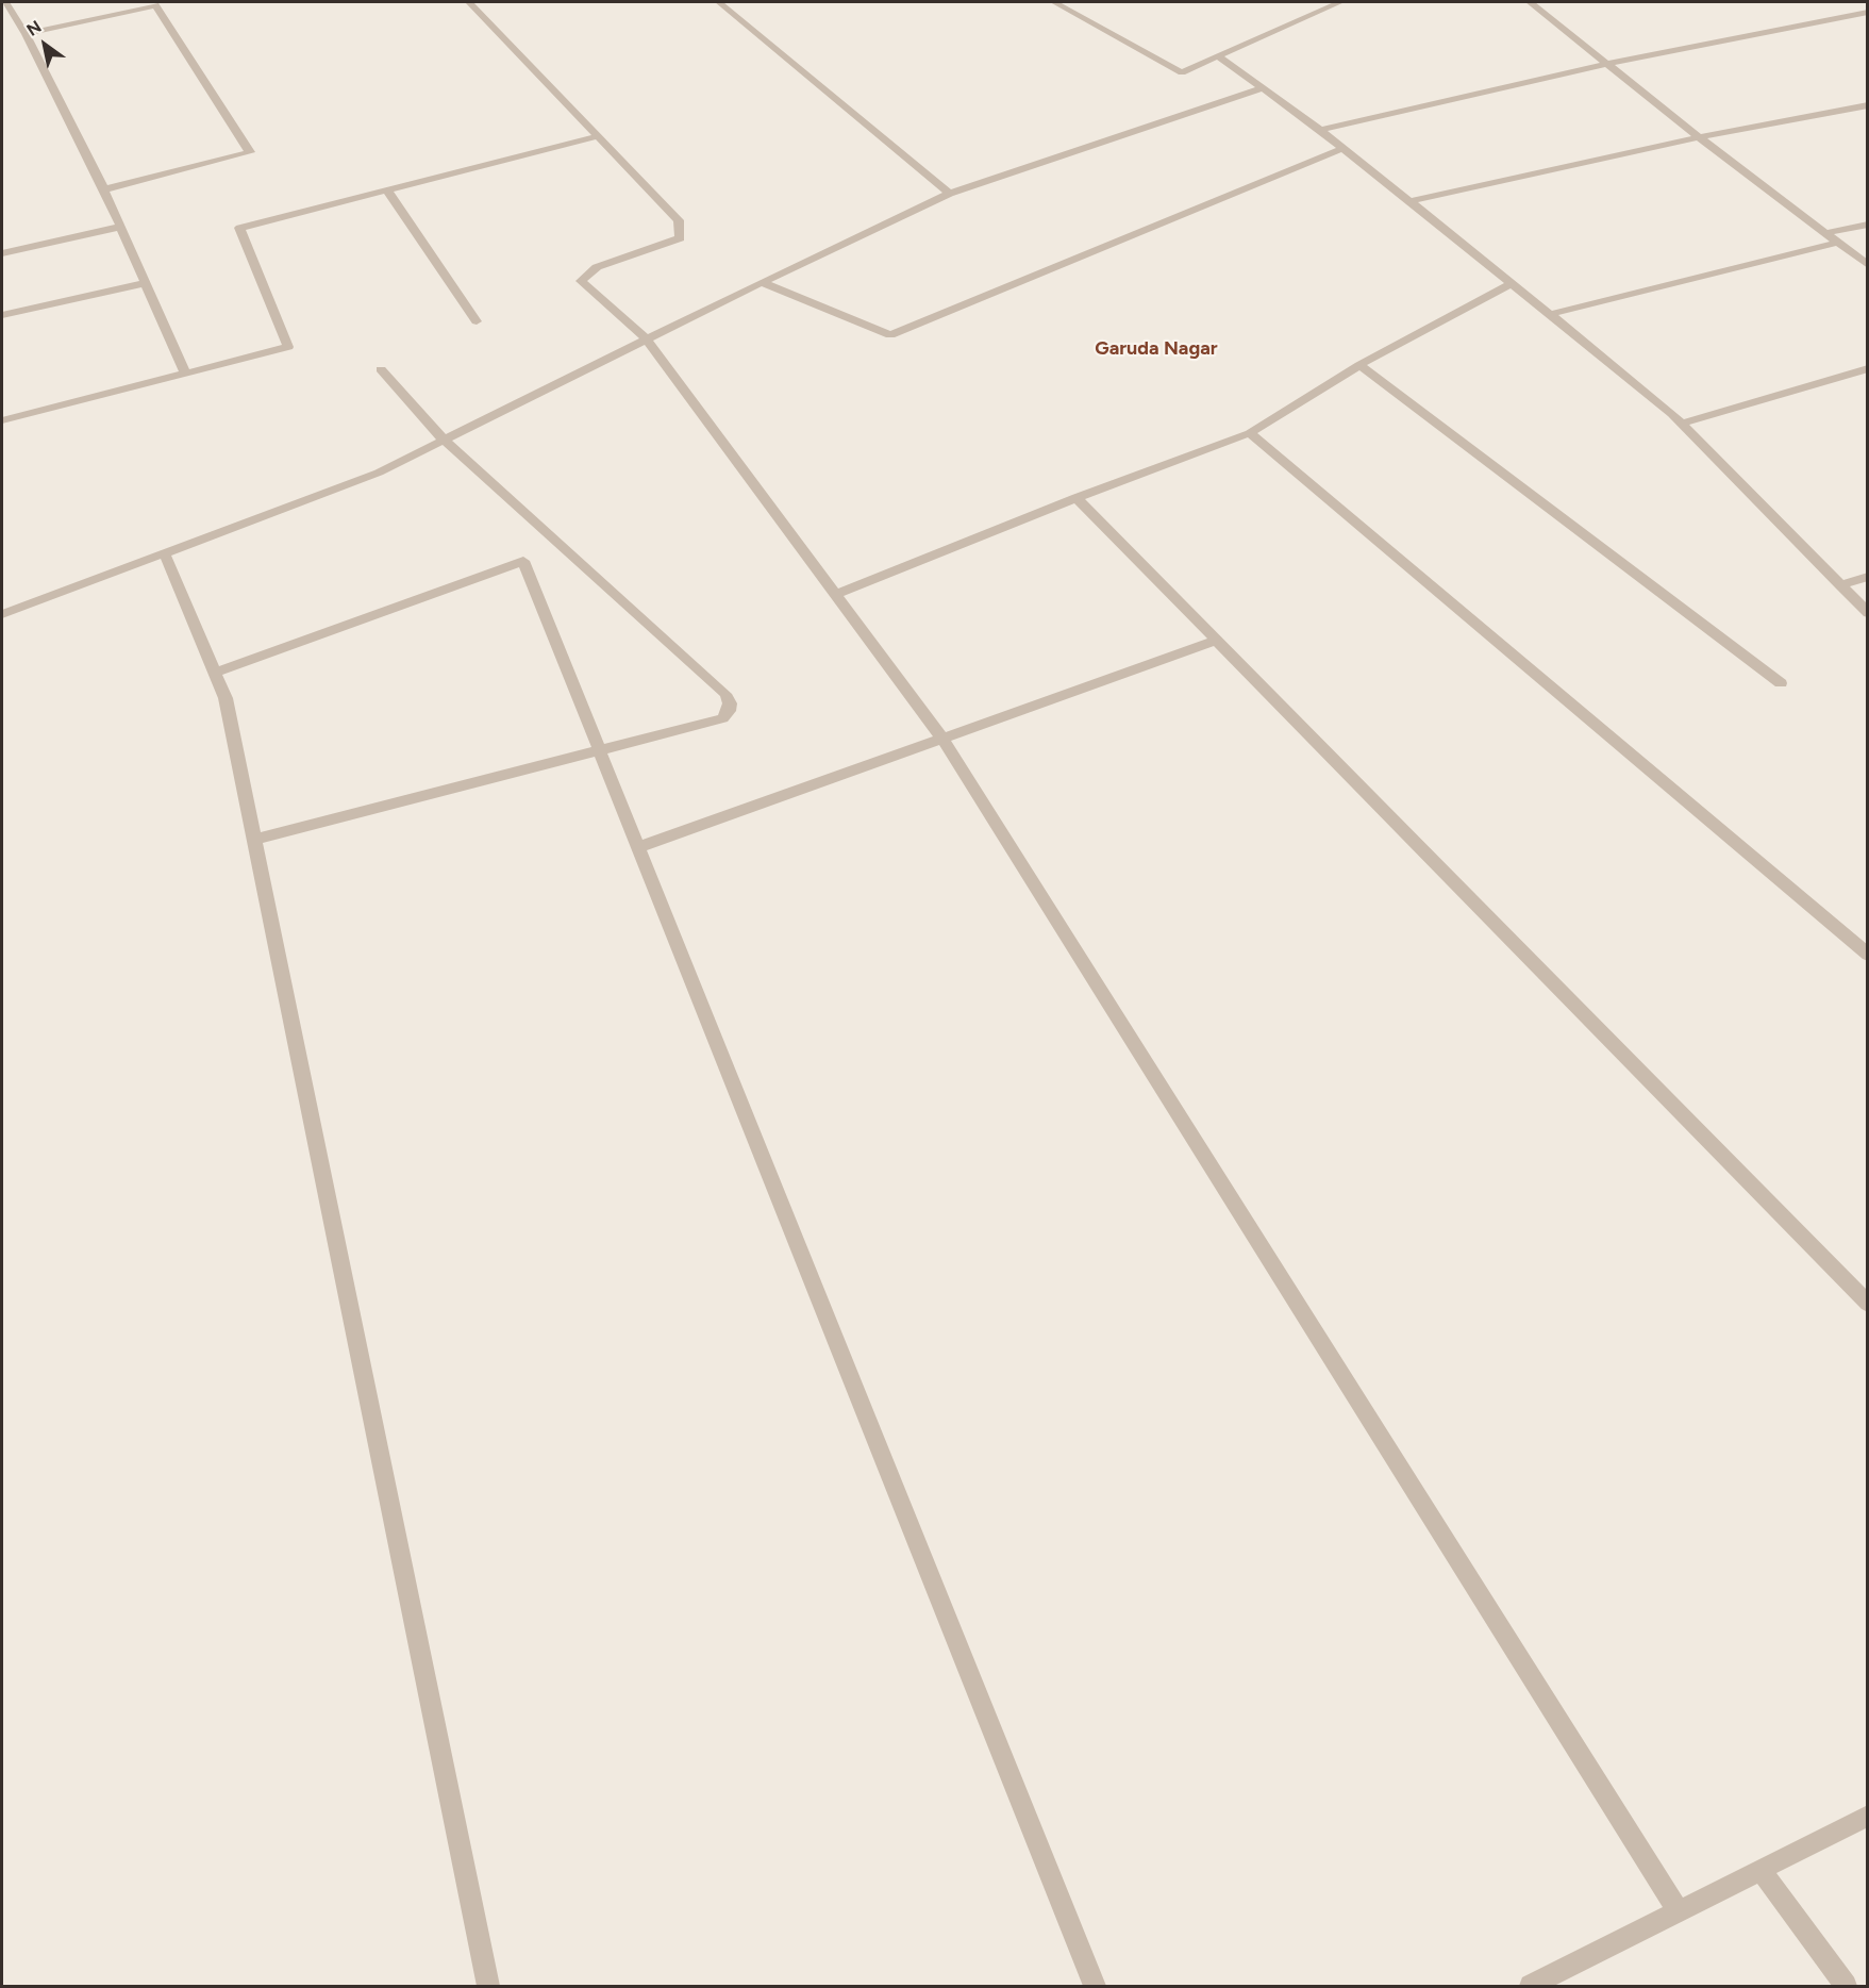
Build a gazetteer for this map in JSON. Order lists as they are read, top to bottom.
{
  "districts": ["Garuda Nagar"],
  "north": "top left"
}
